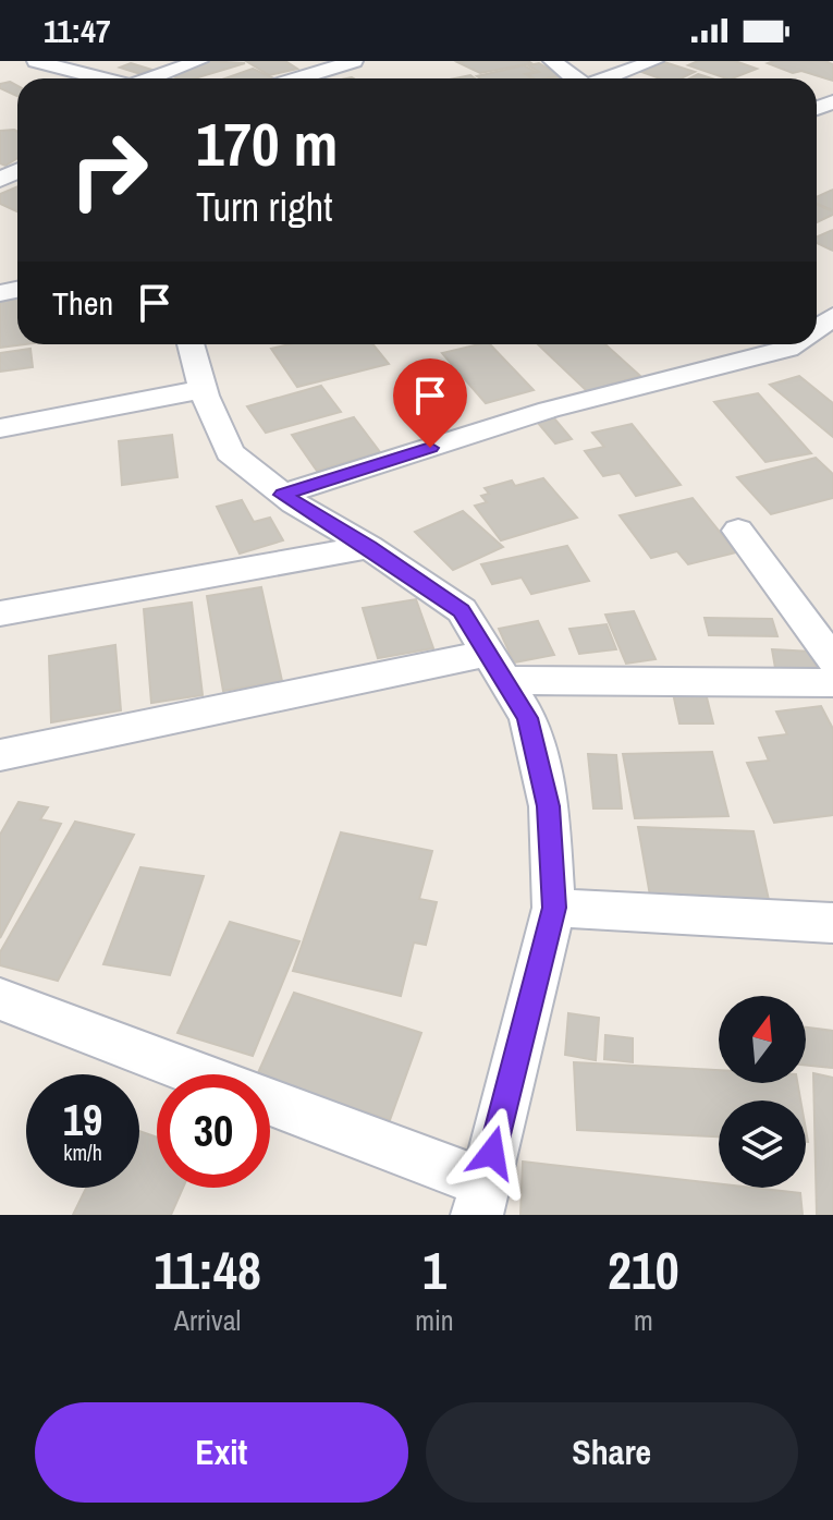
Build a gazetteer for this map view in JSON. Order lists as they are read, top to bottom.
{
  "north": "top",
  "page": {
    "status": "11:47",
    "turn": ["170 m", "Turn right"],
    "then": "Then",
    "speed": "19 km/h",
    "limit": "30",
    "eta": [
      "11:48",
      "Arrival",
      "1",
      "min",
      "210",
      "m"
    ],
    "buttons": ["Exit", "Share"]
  }
}
